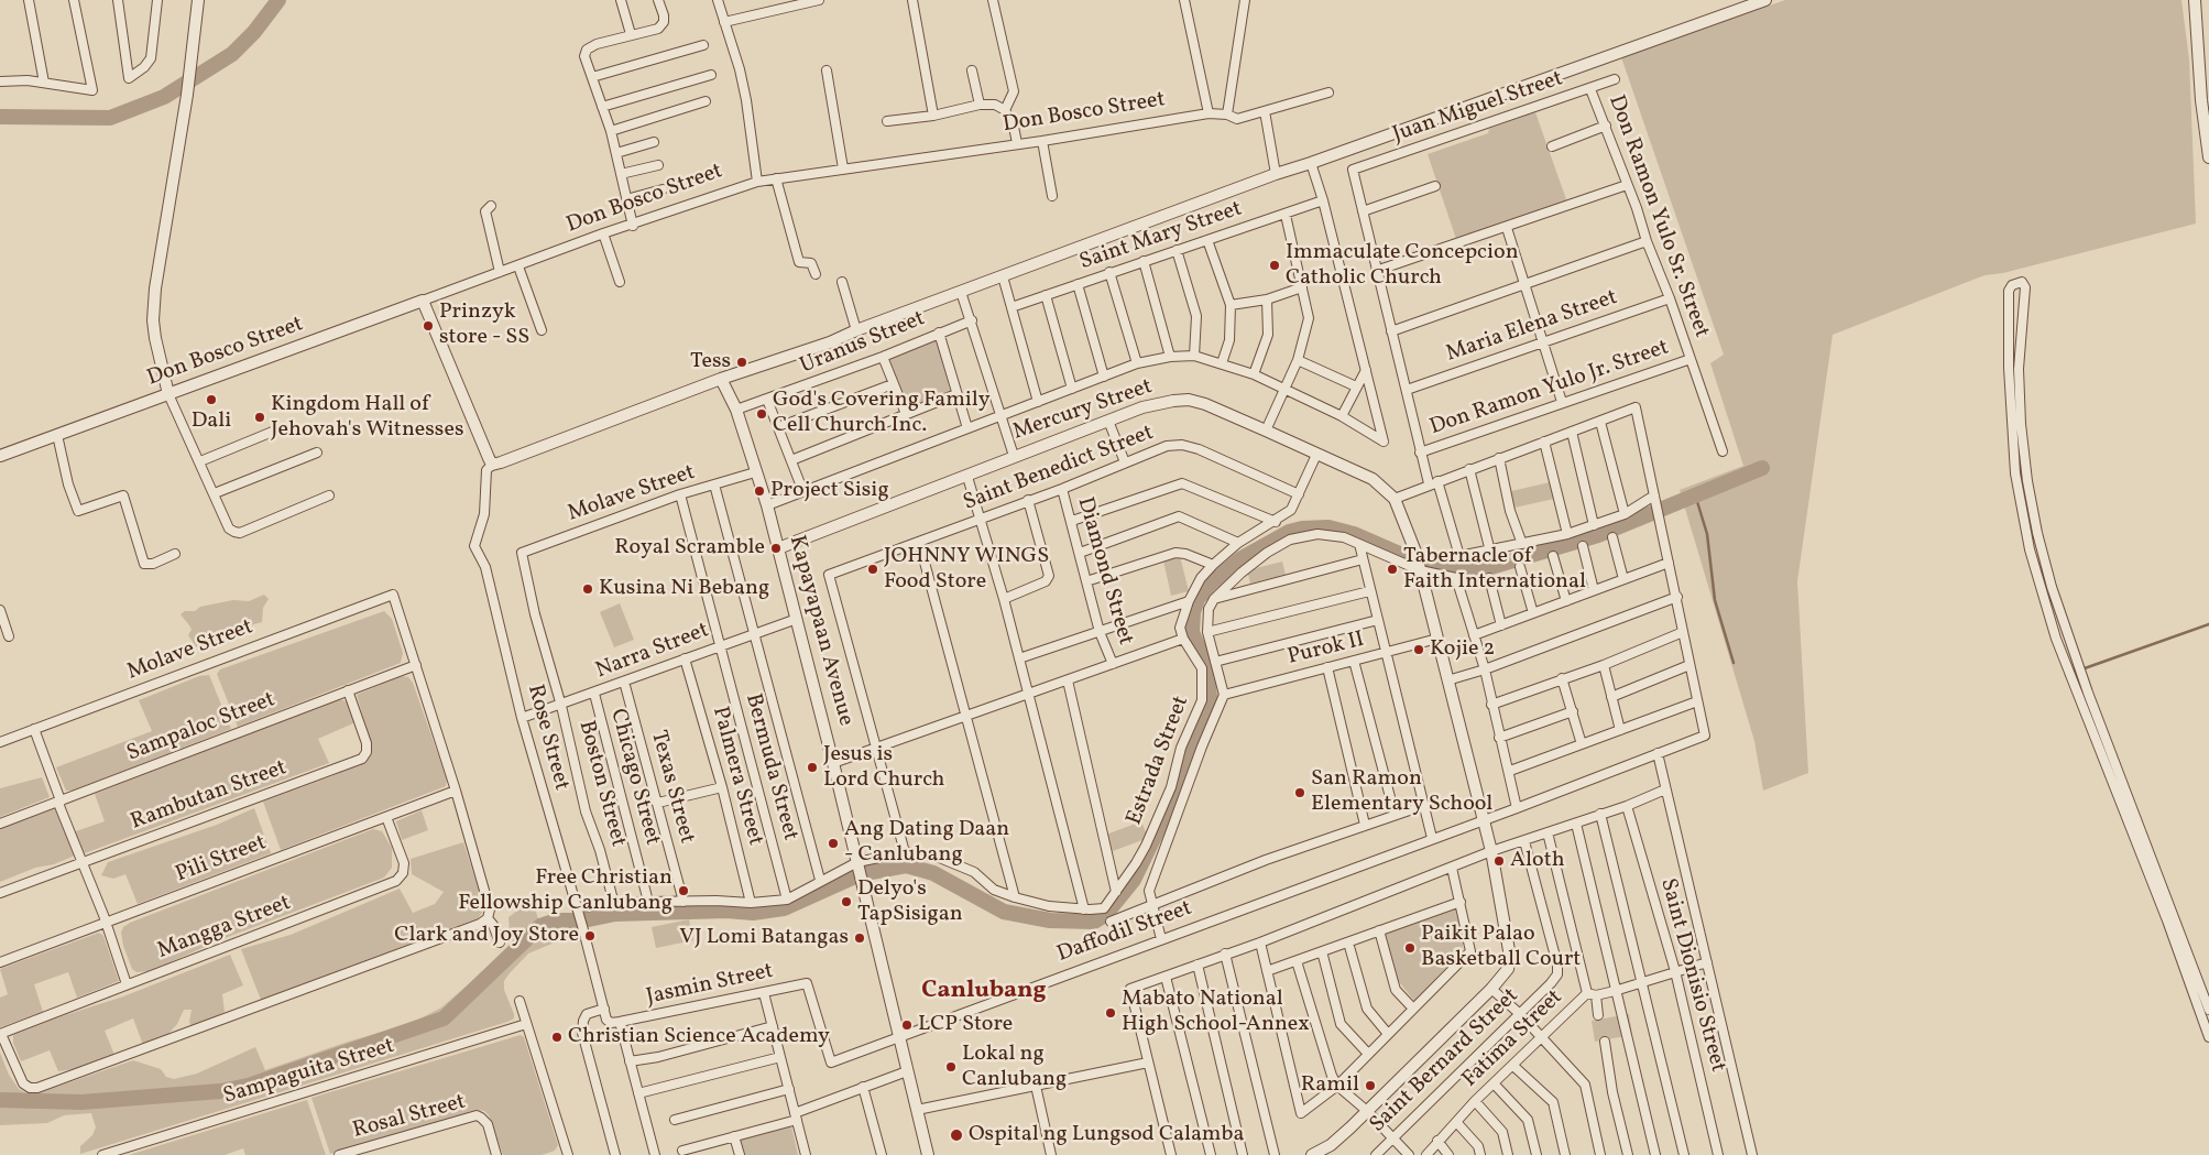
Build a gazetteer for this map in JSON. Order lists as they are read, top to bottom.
{
  "streets": {
    "street": [
      "Juan Miguel Street",
      "Don Bosco Street",
      "Don Ramon Yulo Sr. Street",
      "Saint Mary Street",
      "Maria Elena Street",
      "Uranus Street",
      "Don Ramon Yulo Jr. Street",
      "Mercury Street",
      "Saint Benedict Street",
      "Molave Street",
      "Diamond Street",
      "Kapayapaan Avenue",
      "Purok II",
      "Narra Street",
      "Sampaloc Street",
      "Rose Street",
      "Estrada Street",
      "Bermuda Street",
      "Palmera Street",
      "Chicago Street",
      "Boston Street",
      "Texas Street",
      "Rambutan Street",
      "Pili Street",
      "Mangga Street",
      "Daffodil Street",
      "Saint Dionisio Street",
      "Jasmin Street",
      "Fatima Street",
      "Saint Bernard Street",
      "Sampaguita Street",
      "Rosal Street"
    ]
  },
  "crossings": [
    ["Juan Miguel Street", "Don Ramon Yulo Sr. Street"],
    ["Don Ramon Yulo Sr. Street", "Maria Elena Street"],
    ["Don Ramon Yulo Sr. Street", "Don Ramon Yulo Jr. Street"],
    ["Uranus Street", "Kapayapaan Avenue"],
    ["Mercury Street", "Kapayapaan Avenue"],
    ["Saint Benedict Street", "Diamond Street"],
    ["Molave Street", "Kapayapaan Avenue"],
    ["Molave Street", "Sampaloc Street"],
    ["Molave Street", "Bermuda Street"],
    ["Molave Street", "Boston Street"],
    ["Kapayapaan Avenue", "Narra Street"],
    ["Kapayapaan Avenue", "Daffodil Street"],
    ["Narra Street", "Rose Street"],
    ["Narra Street", "Bermuda Street"],
    ["Narra Street", "Palmera Street"],
    ["Narra Street", "Chicago Street"],
    ["Narra Street", "Boston Street"],
    ["Narra Street", "Texas Street"],
    ["Sampaloc Street", "Rambutan Street"],
    ["Pili Street", "Mangga Street"],
    ["Daffodil Street", "Jasmin Street"],
    ["Saint Dionisio Street", "Fatima Street"]
  ],
  "districts": ["Canlubang"],
  "places": [
    "Immaculate Concepcion Catholic Church",
    "Prinzyk store - SS",
    "Tess",
    "Dali",
    "God's Covering Family Cell Church Inc.",
    "Kingdom Hall of Jehovah's Witnesses",
    "Project Sisig",
    "Royal Scramble",
    "JOHNNY WINGS Food Store",
    "Tabernacle of Faith International",
    "Kusina Ni Bebang",
    "Kojie 2",
    "Jesus is Lord Church",
    "San Ramon Elementary School",
    "Ang Dating Daan - Canlubang",
    "Aloth",
    "Free Christian Fellowship Canlubang",
    "Delyo's TapSisigan",
    "Clark and Joy Store",
    "VJ Lomi Batangas",
    "Paikit Palao Basketball Court",
    "Mabato National High School-Annex",
    "LCP Store",
    "Christian Science Academy",
    "Lokal ng Canlubang",
    "Ramil",
    "Ospital ng Lungsod Calamba"
  ]
}
